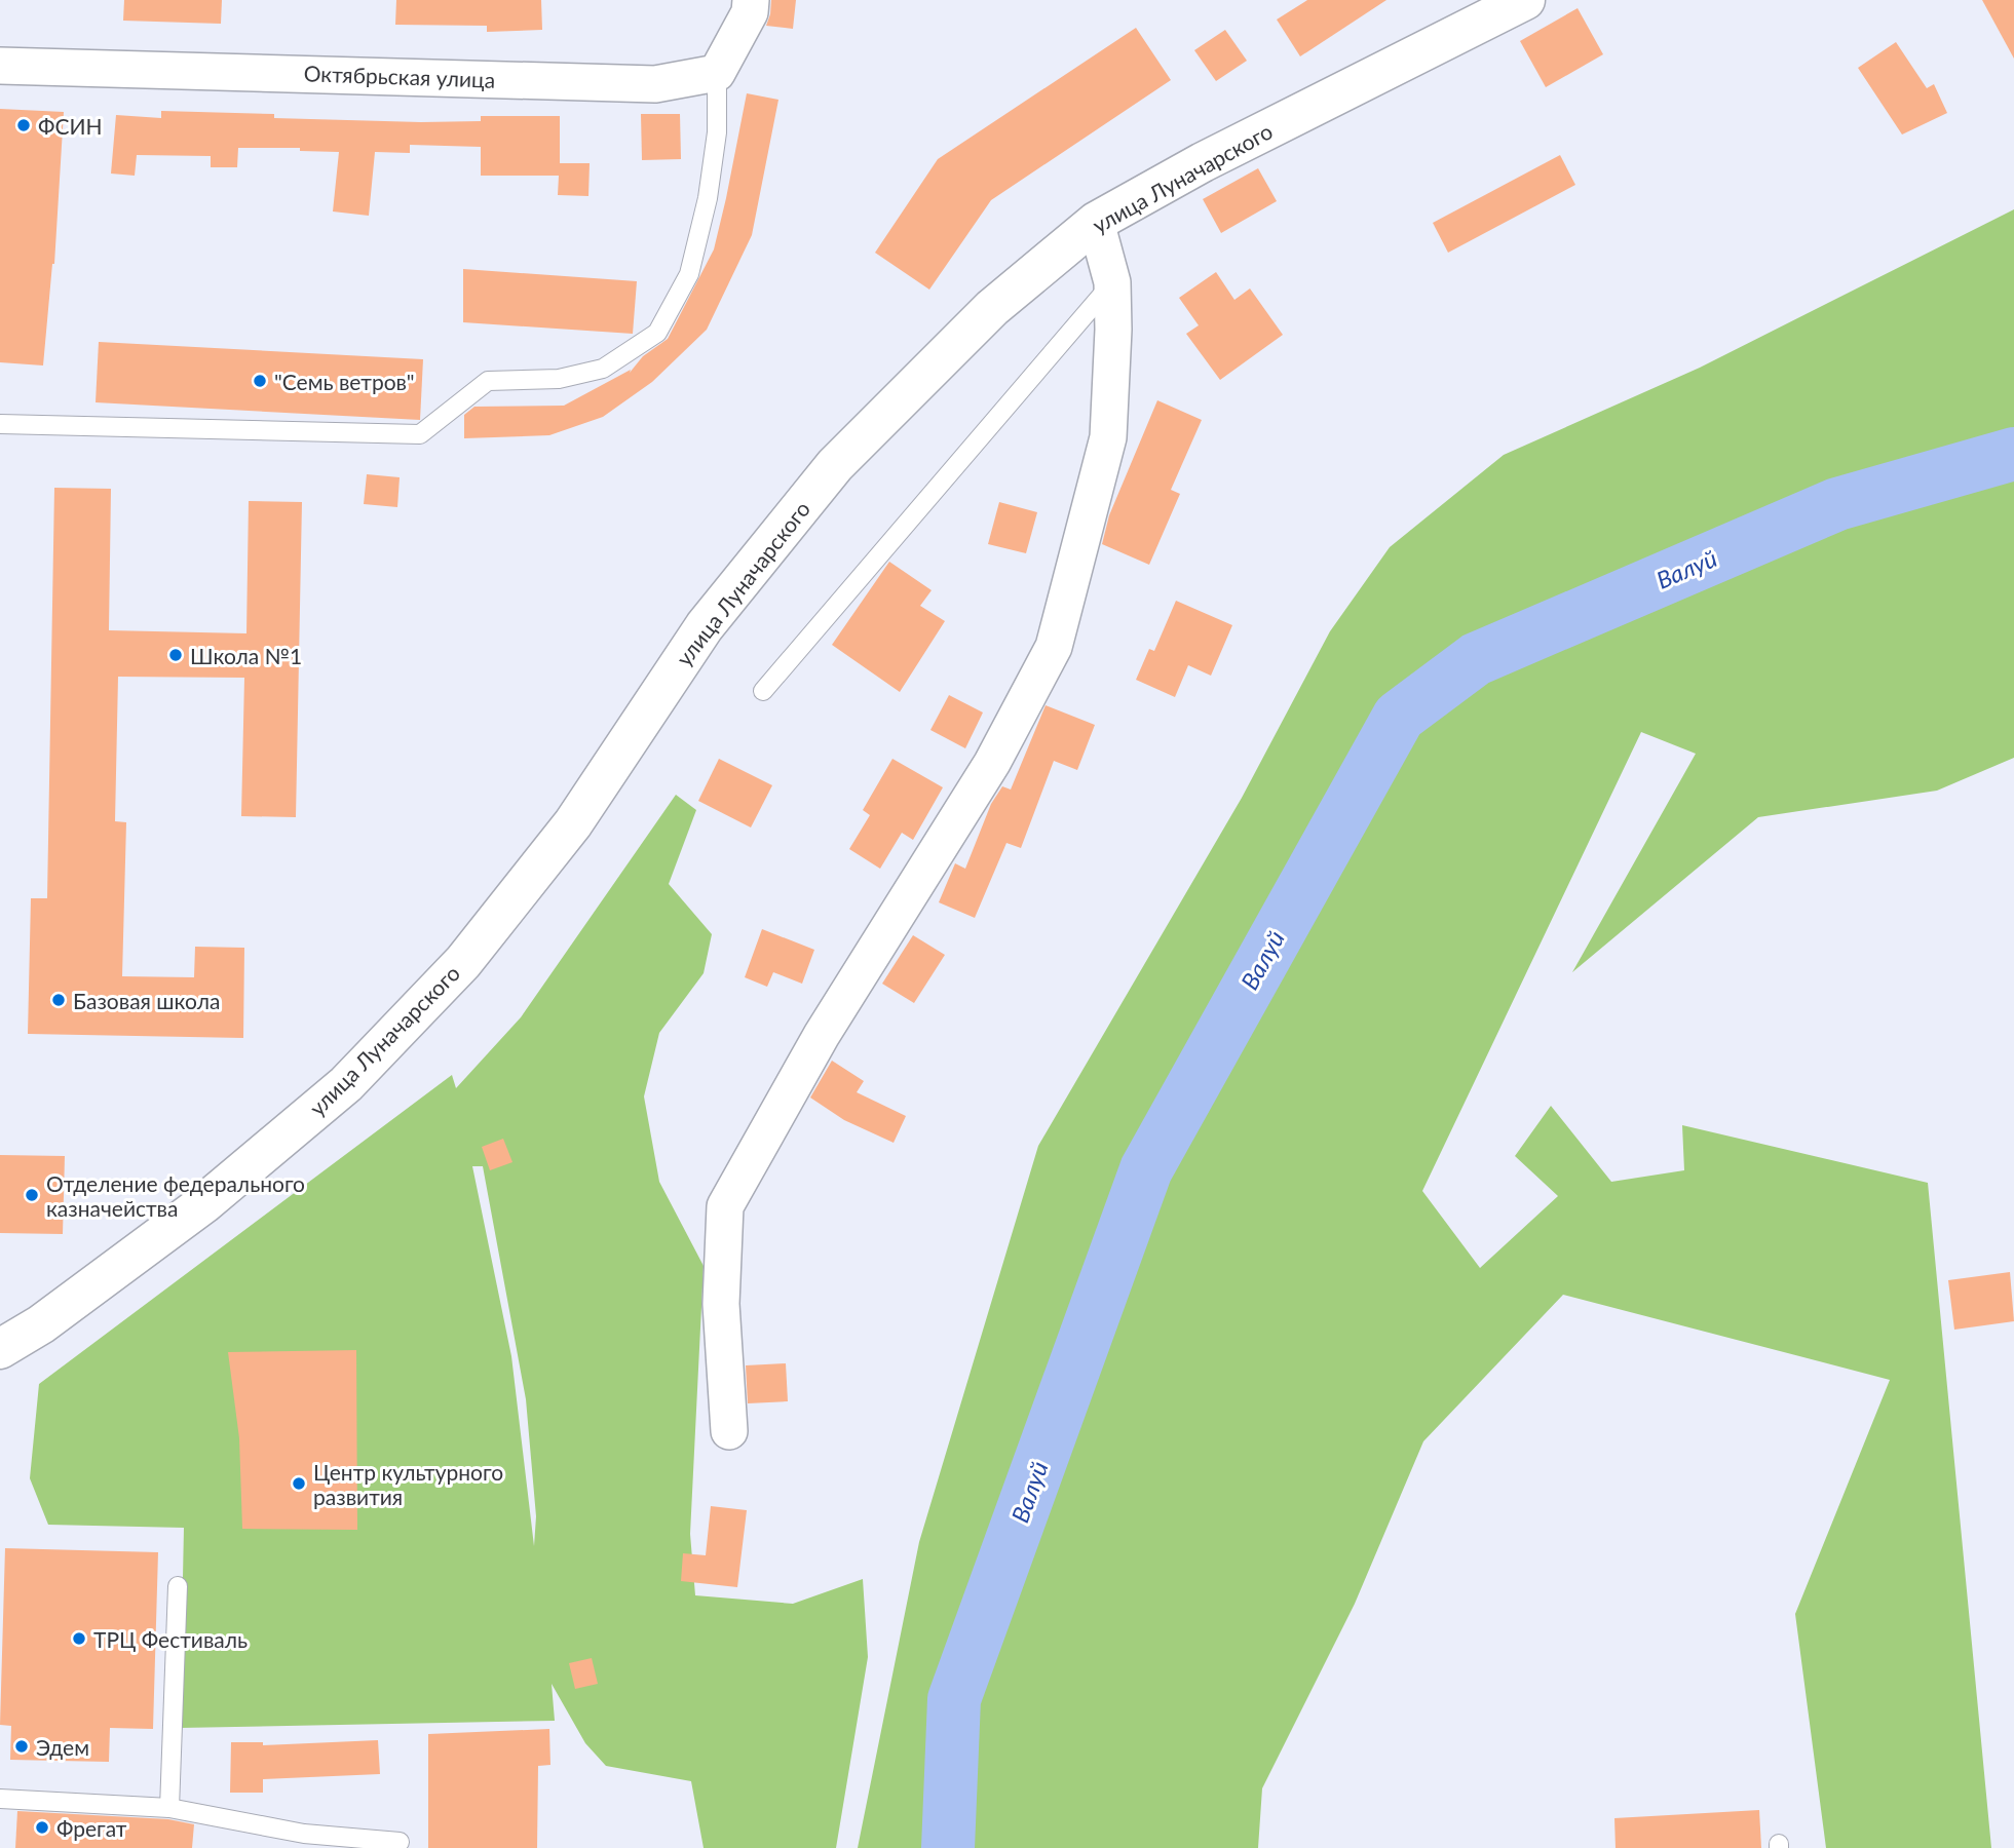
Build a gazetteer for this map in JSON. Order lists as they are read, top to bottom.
{
  "streets": {
    "main road": ["улица Луначарского"],
    "street": ["Октябрьская улица"]
  },
  "water": ["Валуй"],
  "places": [
    "ФСИН",
    "\"Семь ветров\"",
    "Школа №1",
    "Базовая школа",
    "Отделение федерального казначейства",
    "Центр культурного развития",
    "ТРЦ Фестиваль",
    "Эдем",
    "Фрегат"
  ]
}
